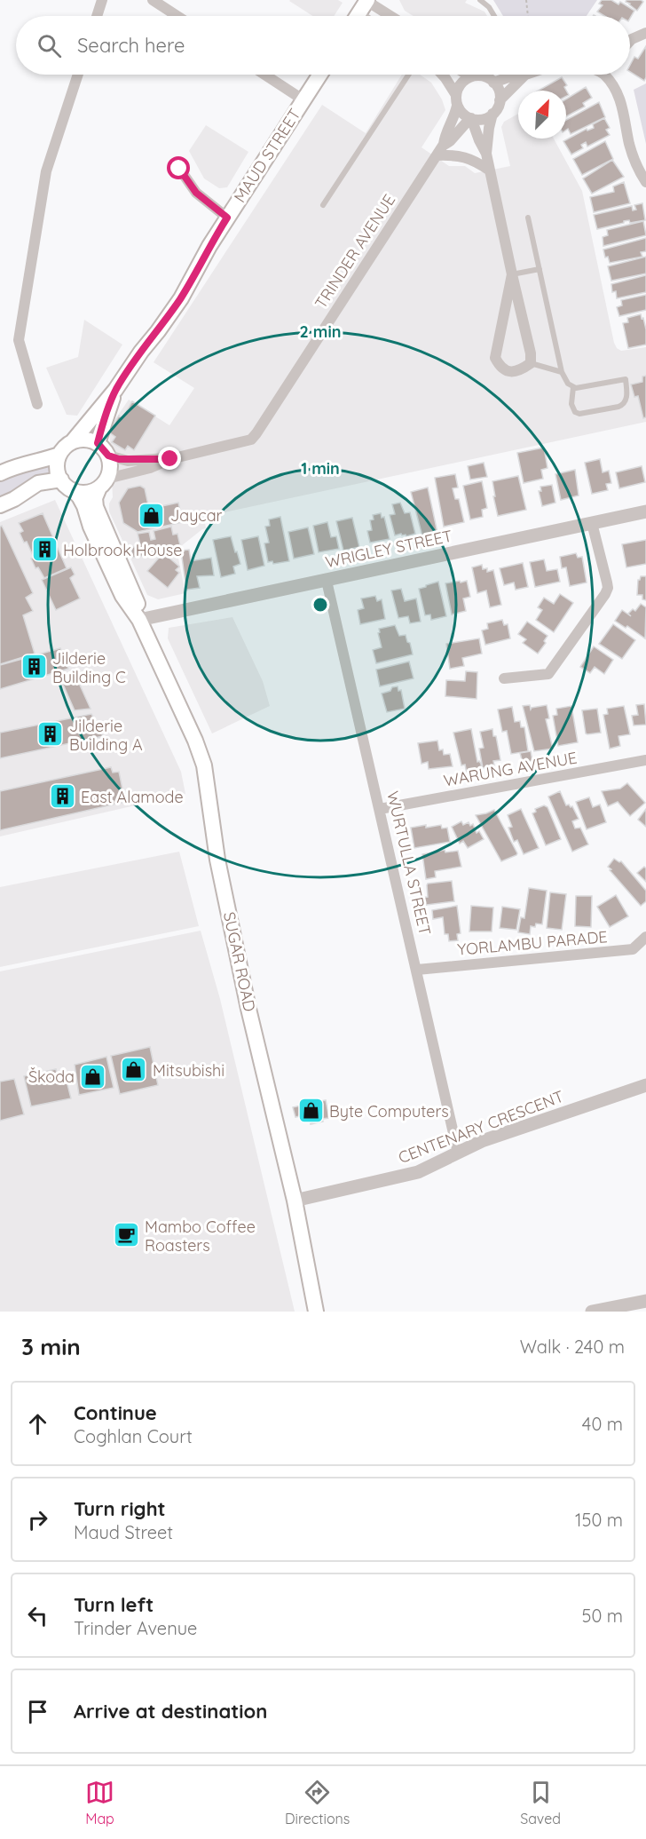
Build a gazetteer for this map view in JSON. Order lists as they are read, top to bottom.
{
  "streets": {
    "main road": ["MAUD STREET", "SUGAR ROAD"],
    "street": [
      "TRINDER AVENUE",
      "WRIGLEY STREET",
      "WARUNG AVENUE",
      "WURTULLA STREET",
      "YORLAMBU PARADE",
      "CENTENARY CRESCENT"
    ]
  },
  "crossings": [
    ["MAUD STREET", "TRINDER AVENUE"],
    ["WRIGLEY STREET", "WURTULLA STREET"],
    ["WRIGLEY STREET", "SUGAR ROAD"],
    ["WARUNG AVENUE", "WURTULLA STREET"],
    ["WURTULLA STREET", "YORLAMBU PARADE"],
    ["WURTULLA STREET", "CENTENARY CRESCENT"],
    ["SUGAR ROAD", "CENTENARY CRESCENT"]
  ],
  "places": {
    "shop": [
      "Jaycar",
      "Mitsubishi",
      "Škoda",
      "Byte Computers"
    ],
    "building": [
      "Holbrook House",
      "Jilderie Building C",
      "Jilderie Building A",
      "East Alamode"
    ],
    "cafe": ["Mambo Coffee Roasters"]
  },
  "north": "top right",
  "page": {
    "search": "Search here",
    "heading": ["3 min", "Walk · 240 m"],
    "list": [
      ["Continue", "Coghlan Court", "40 m"],
      ["Turn right", "Maud Street", "150 m"],
      ["Turn left", "Trinder Avenue", "50 m"],
      "Arrive at destination"
    ],
    "nav": ["Map", "Directions", "Saved"]
  },
  "rings": ["2 min", "1 min"]
}
